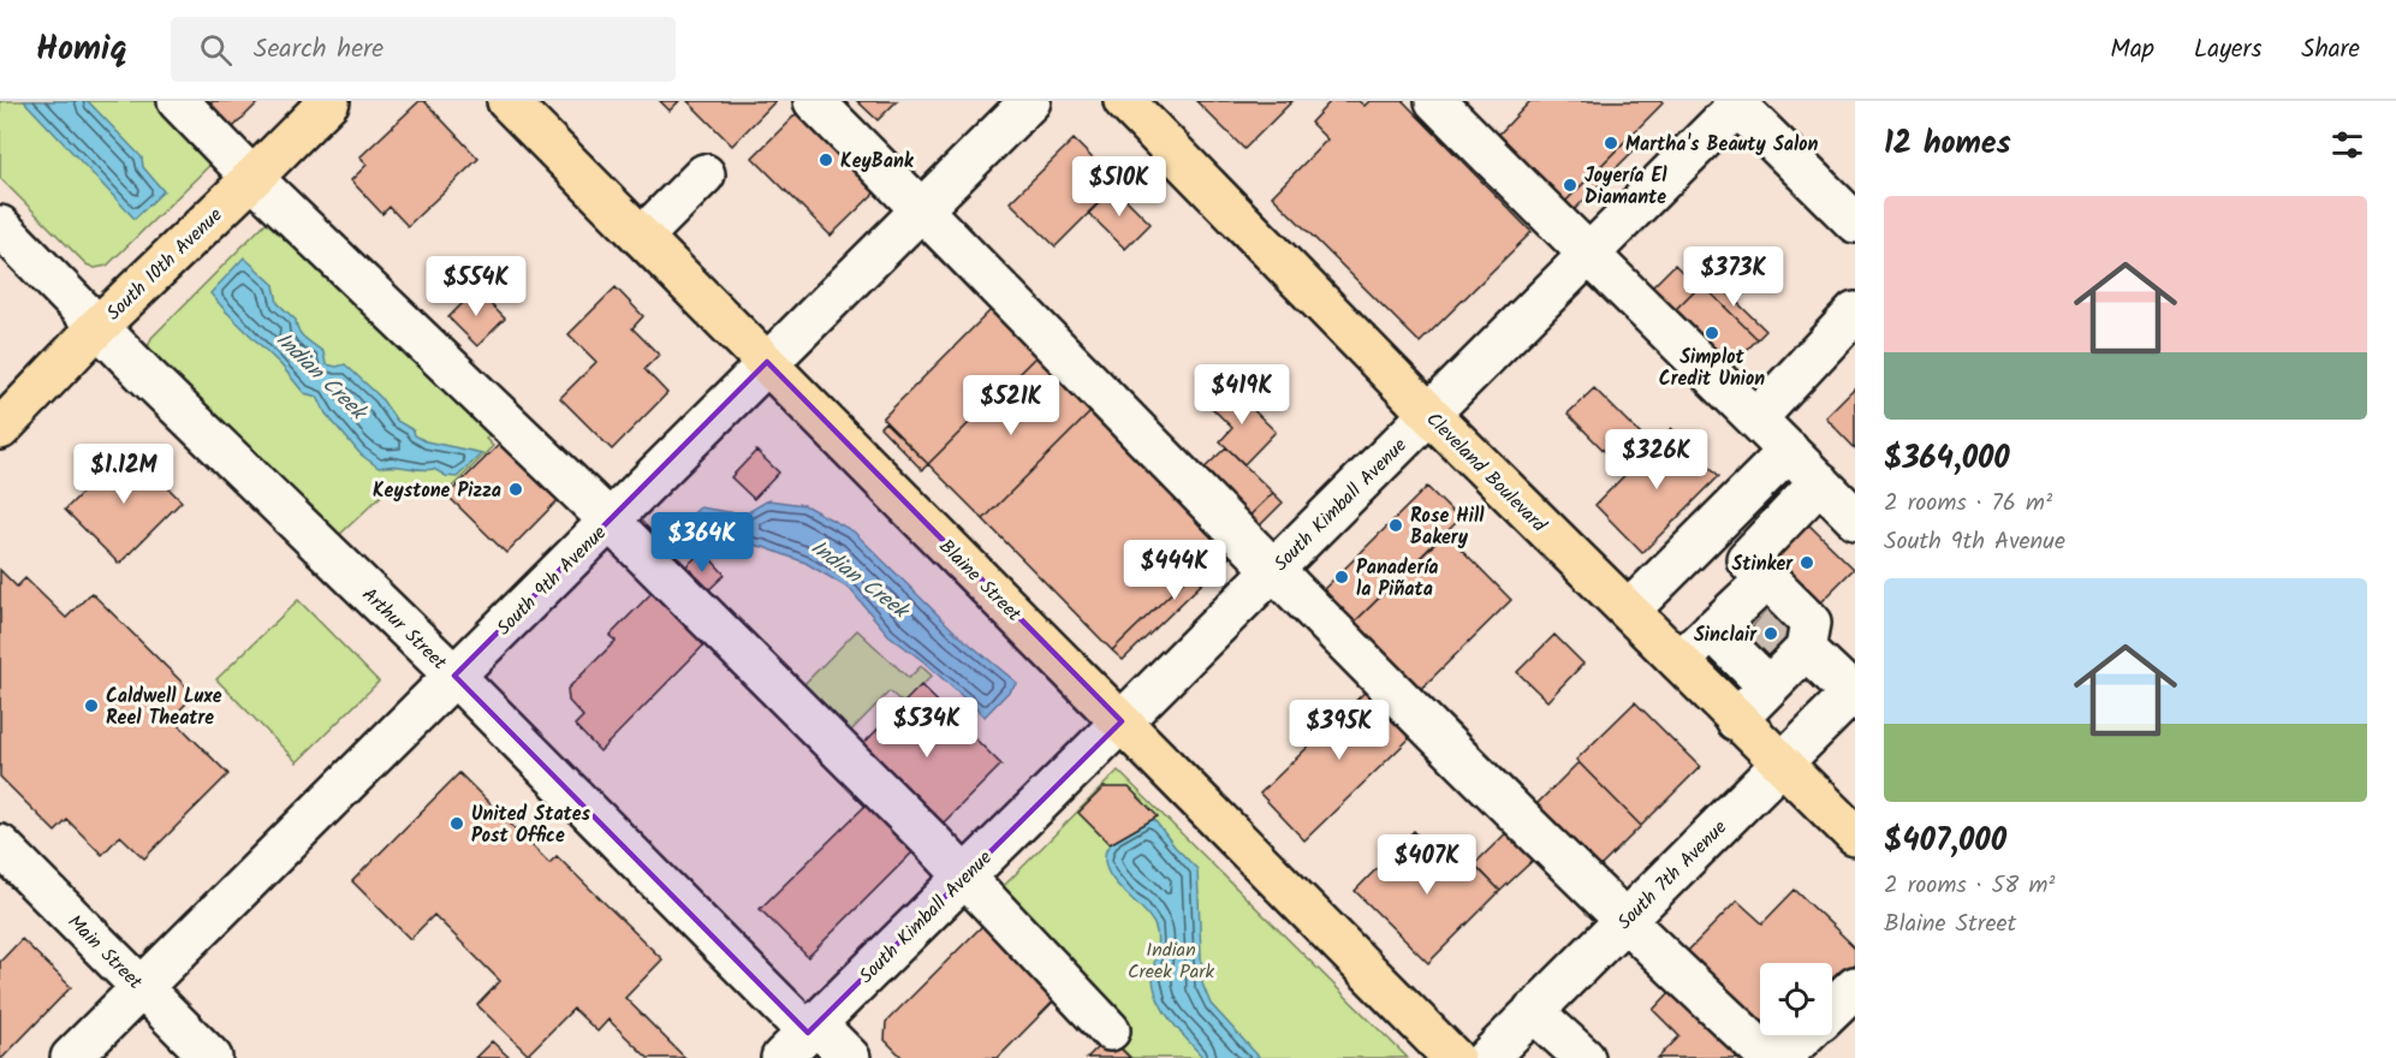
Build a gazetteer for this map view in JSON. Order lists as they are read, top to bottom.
{
  "streets": {
    "main road": ["South 10th Avenue", "Cleveland Boulevard", "Blaine Street"],
    "street": [
      "South Kimball Avenue",
      "South 9th Avenue",
      "Arthur Street",
      "South 7th Avenue",
      "Main Street"
    ]
  },
  "crossings": [
    ["South 10th Avenue", "Arthur Street"],
    ["Cleveland Boulevard", "South Kimball Avenue"],
    ["Cleveland Boulevard", "South 7th Avenue"],
    ["South Kimball Avenue", "Blaine Street"],
    ["South Kimball Avenue", "Arthur Street"],
    ["South 9th Avenue", "Blaine Street"],
    ["South 9th Avenue", "Arthur Street"],
    ["South 9th Avenue", "Main Street"]
  ],
  "water": ["Indian Creek"],
  "parks": ["Indian Creek Park"],
  "places": [
    "Martha's Beauty Salon",
    "KeyBank",
    "Joyería El Diamante",
    "Simplot Credit Union",
    "Keystone Pizza",
    "Rose Hill Bakery",
    "Stinker",
    "Panadería la Piñata",
    "Sinclair",
    "Caldwell Luxe Reel Theatre",
    "United States Post Office"
  ],
  "page": {
    "header": "Homiq",
    "search": "Search here",
    "nav": ["Map", "Layers", "Share"],
    "heading": "12 homes",
    "price": [
      "$510K",
      "$373K",
      "$554K",
      "$419K",
      "$521K",
      "$326K",
      "$1.12M",
      "$364K",
      "$444K",
      "$534K",
      "$395K",
      "$407K"
    ],
    "list": [
      {
        "name": "$364,000",
        "note": "2 rooms · 76 m² · South 9th Avenue"
      },
      {
        "name": "$407,000",
        "note": "2 rooms · 58 m² · Blaine Street"
      }
    ]
  }
}
